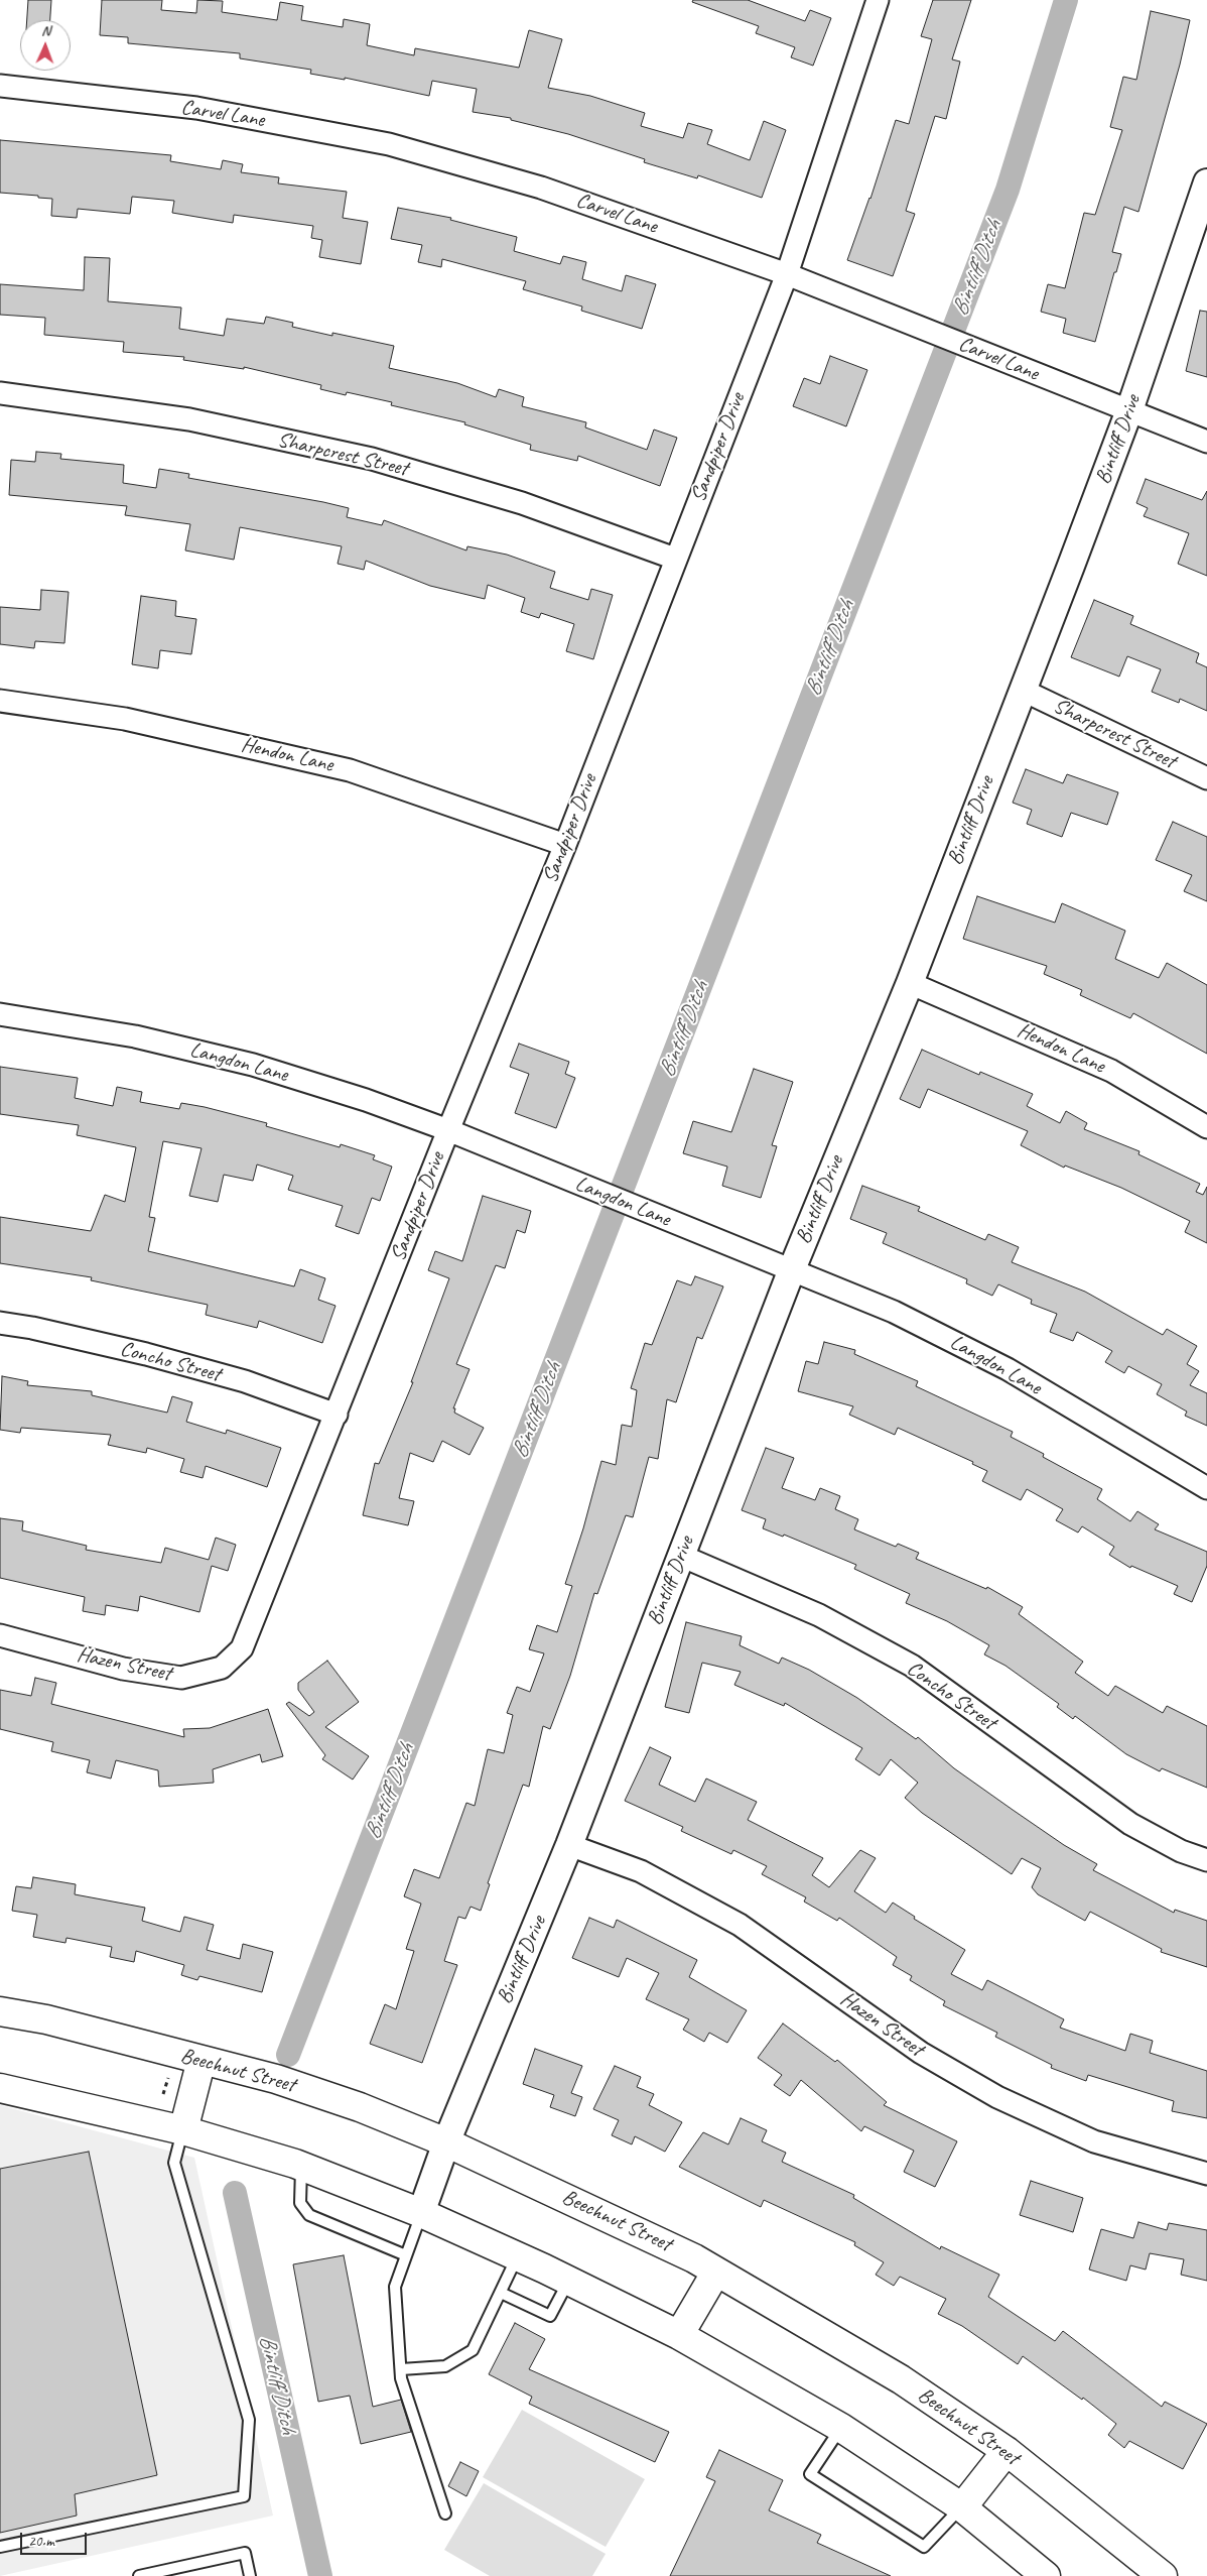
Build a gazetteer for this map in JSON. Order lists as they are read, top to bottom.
{
  "streets": {
    "main road": ["Beechnut Street"],
    "street": [
      "Carvel Lane",
      "Bintliff Drive",
      "Sandpiper Drive",
      "Sharpcrest Street",
      "Hendon Lane",
      "Langdon Lane",
      "Concho Street",
      "Hazen Street"
    ]
  },
  "crossings": [
    ["Carvel Lane", "Bintliff Drive"],
    ["Carvel Lane", "Sandpiper Drive"],
    ["Bintliff Drive", "Sharpcrest Street"],
    ["Bintliff Drive", "Hendon Lane"],
    ["Bintliff Drive", "Langdon Lane"],
    ["Bintliff Drive", "Concho Street"],
    ["Bintliff Drive", "Hazen Street"],
    ["Bintliff Drive", "Beechnut Street"],
    ["Sandpiper Drive", "Sharpcrest Street"],
    ["Sandpiper Drive", "Hendon Lane"],
    ["Sandpiper Drive", "Langdon Lane"],
    ["Sandpiper Drive", "Concho Street"],
    ["Sandpiper Drive", "Hazen Street"]
  ],
  "water": ["Bintliff Ditch"],
  "scale_bar": "20 m",
  "north": "top"
}
